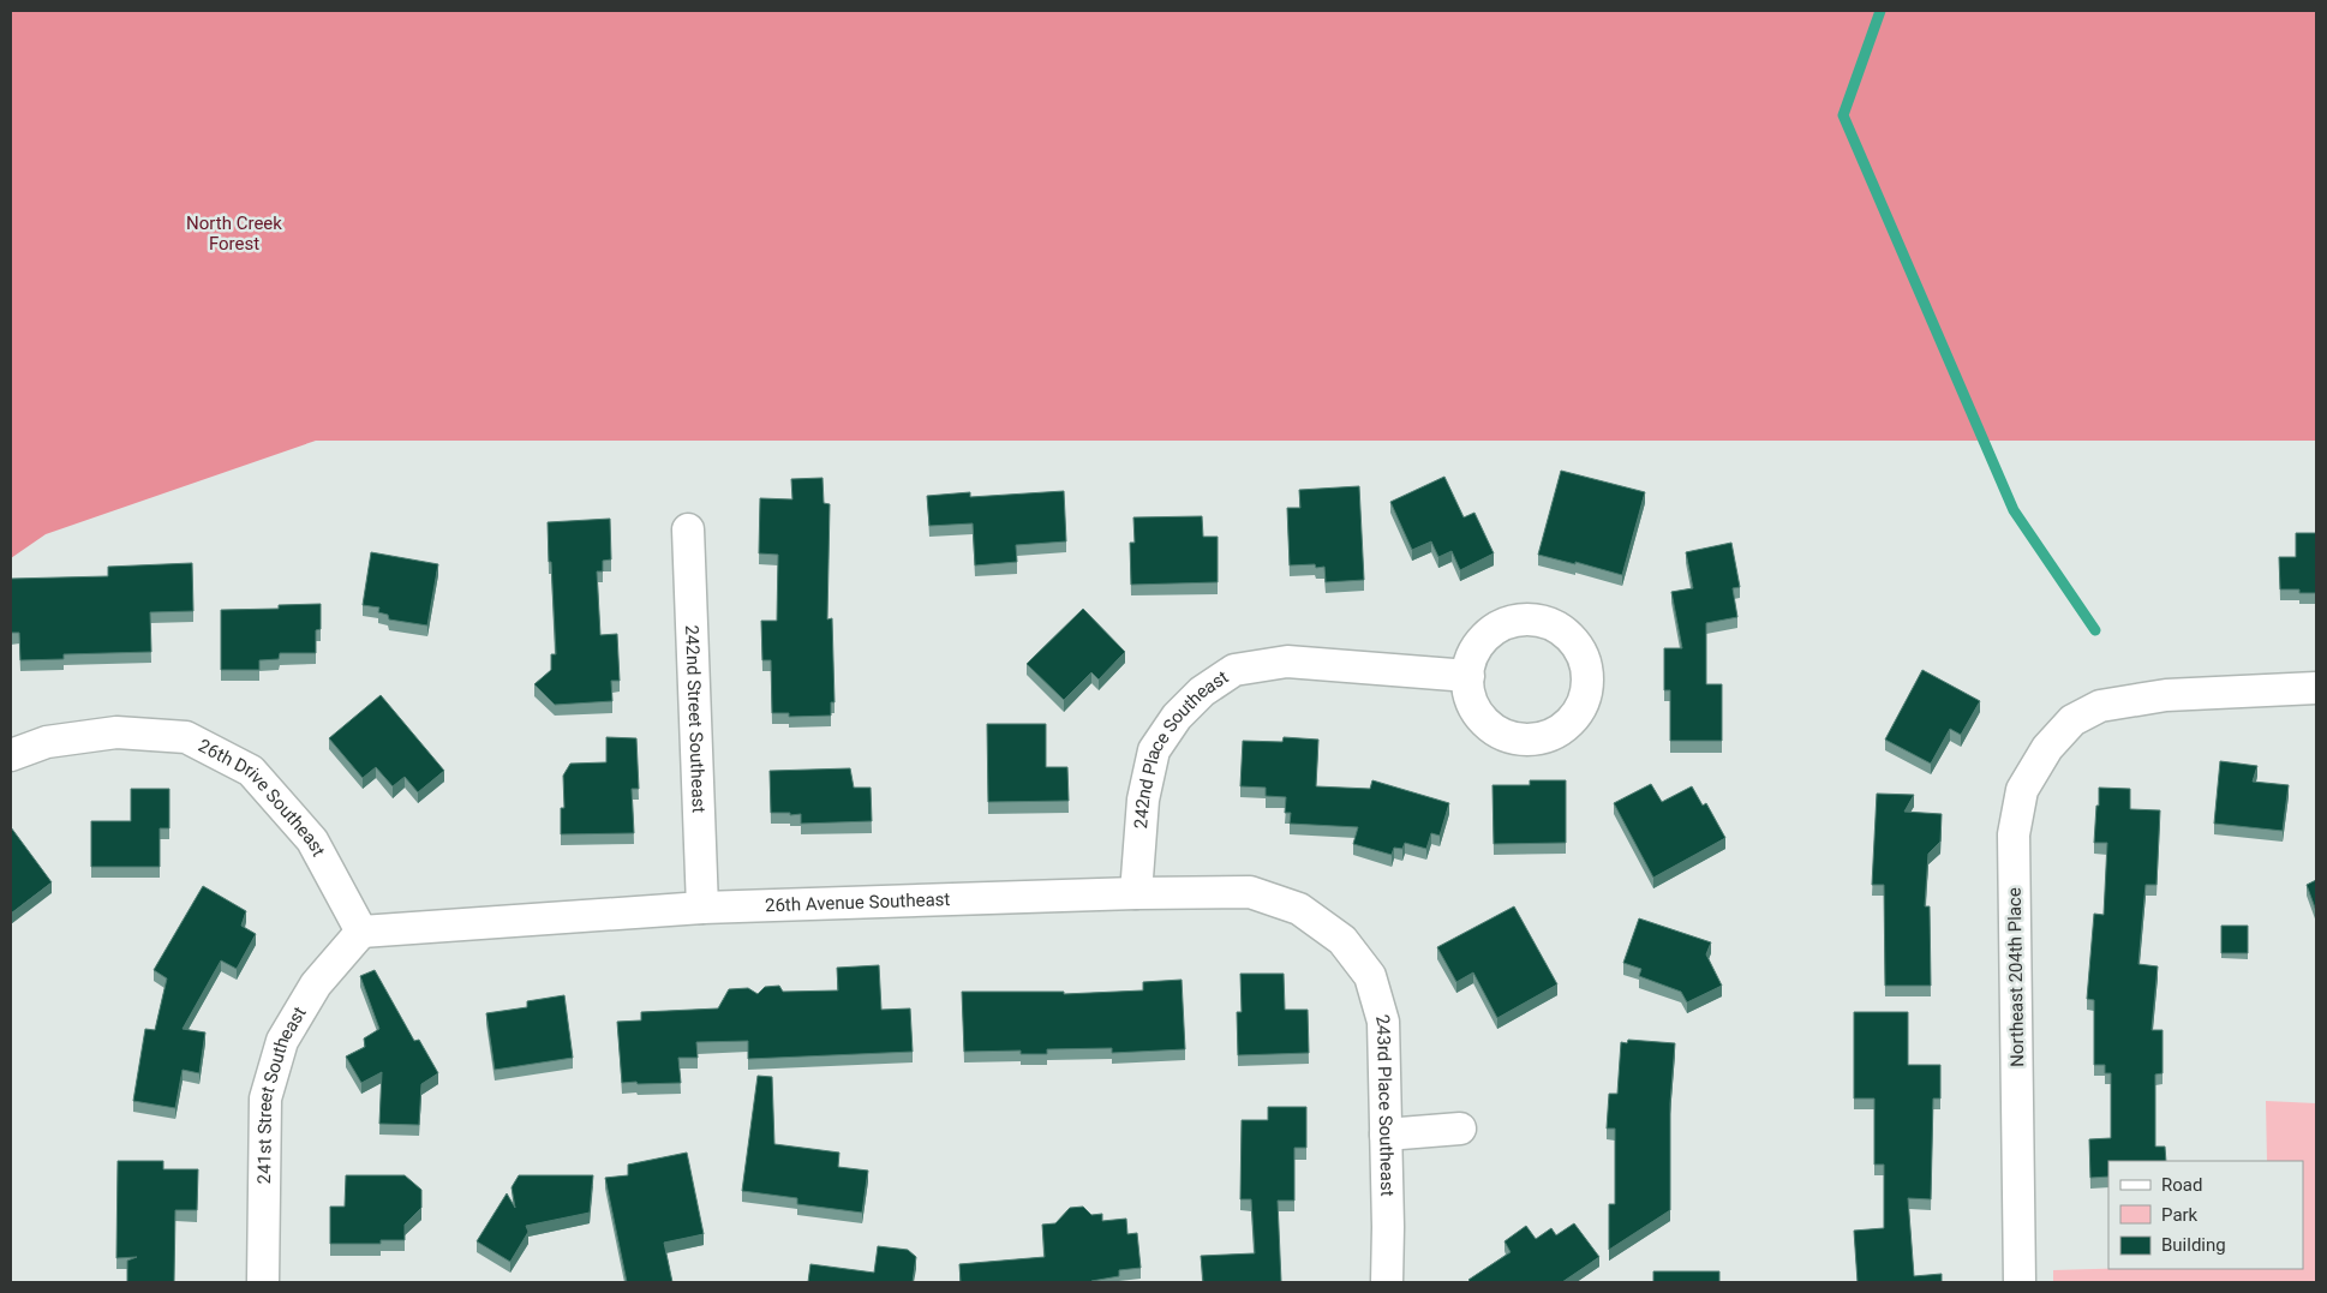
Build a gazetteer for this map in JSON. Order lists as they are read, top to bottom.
{
  "streets": {
    "street": [
      "242nd Street Southeast",
      "242nd Place Southeast",
      "26th Drive Southeast",
      "26th Avenue Southeast",
      "Northeast 204th Place",
      "241st Street Southeast",
      "243rd Place Southeast"
    ]
  },
  "crossings": [
    ["242nd Street Southeast", "26th Avenue Southeast"],
    ["242nd Place Southeast", "26th Avenue Southeast"],
    ["26th Drive Southeast", "26th Avenue Southeast"],
    ["26th Drive Southeast", "241st Street Southeast"],
    ["26th Avenue Southeast", "241st Street Southeast"],
    ["26th Avenue Southeast", "243rd Place Southeast"]
  ],
  "parks": ["North Creek Forest"],
  "legend": ["Road", "Park", "Building"]
}
